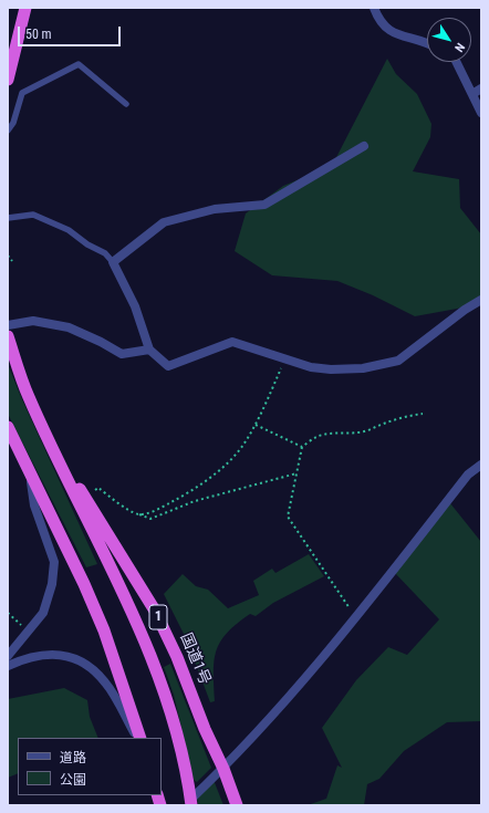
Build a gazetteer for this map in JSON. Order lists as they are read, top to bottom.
{
  "streets": {
    "highway": ["1", "国道1号"]
  },
  "legend": ["道路", "公園"],
  "scale_bar": "50 m",
  "north": "bottom right"
}
